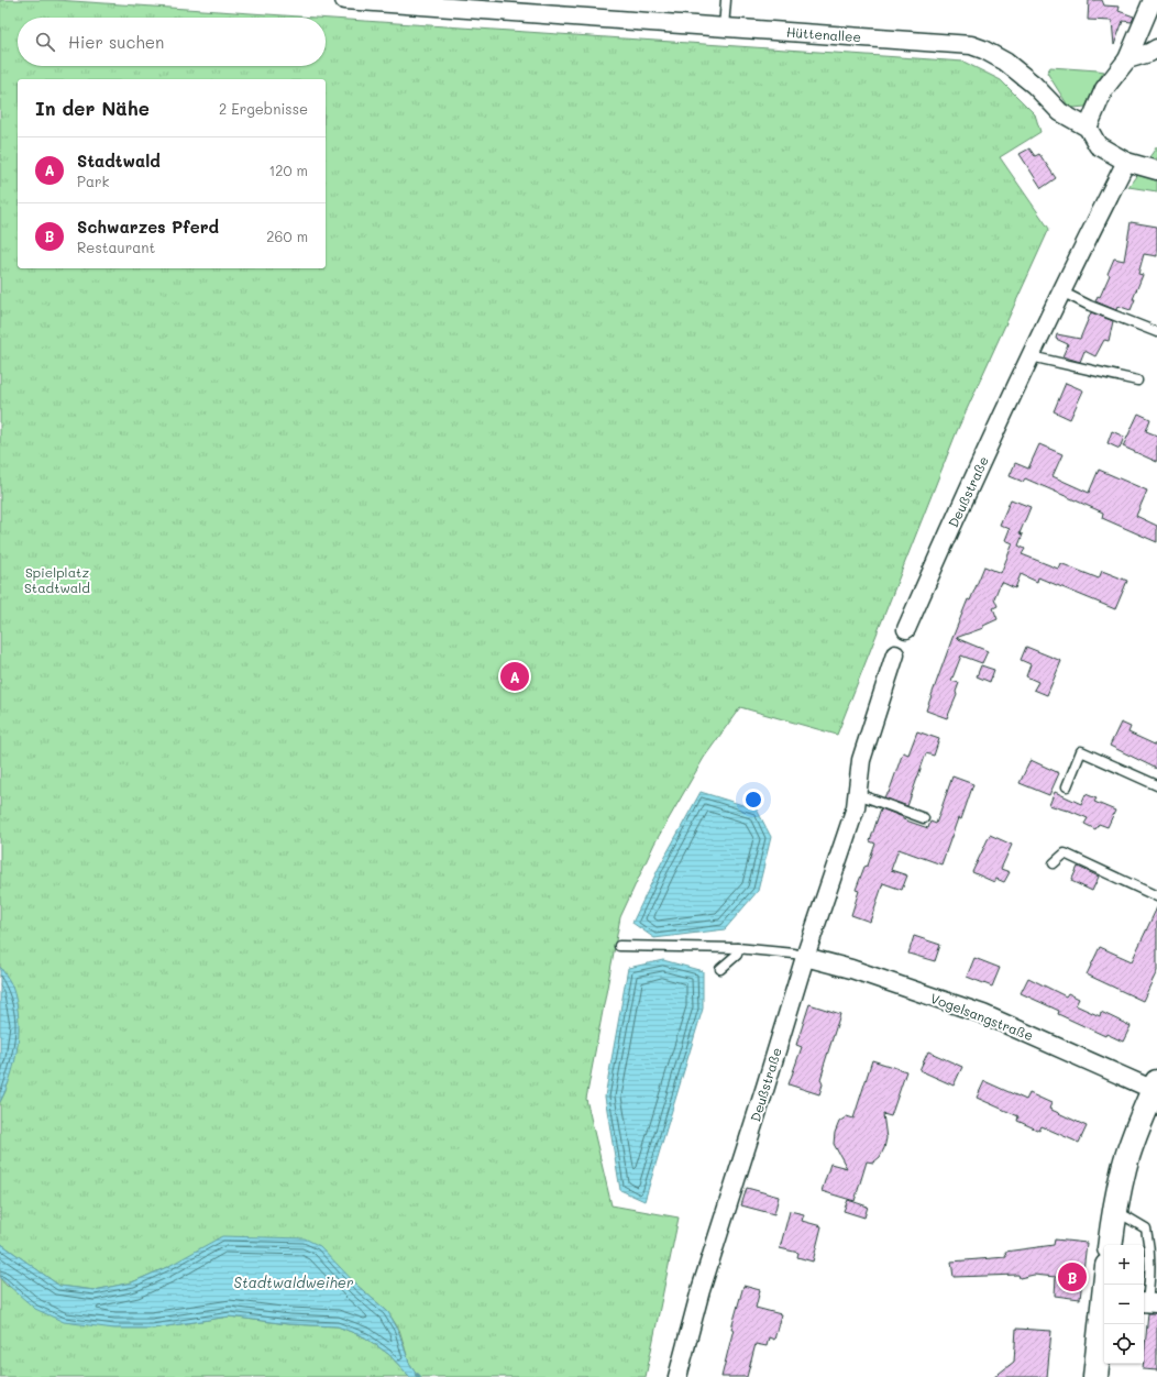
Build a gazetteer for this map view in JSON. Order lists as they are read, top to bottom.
{
  "streets": {
    "street": ["Hüttenallee", "Deußstraße", "Vogelsangstraße"]
  },
  "crossings": [
    ["Hüttenallee", "Deußstraße"],
    ["Deußstraße", "Vogelsangstraße"]
  ],
  "water": ["Stadtwaldweiher"],
  "parks": ["Spielplatz Stadtwald"],
  "page": {
    "search": "Hier suchen",
    "heading": ["In der Nähe", "2 Ergebnisse"],
    "list": [
      {
        "mark": "A",
        "name": "Stadtwald",
        "note": "Park",
        "value": "120 m"
      },
      {
        "mark": "B",
        "name": "Schwarzes Pferd",
        "note": "Restaurant",
        "value": "260 m"
      }
    ],
    "pins": ["A", "B"],
    "map_buttons": ["+", "−"]
  }
}
